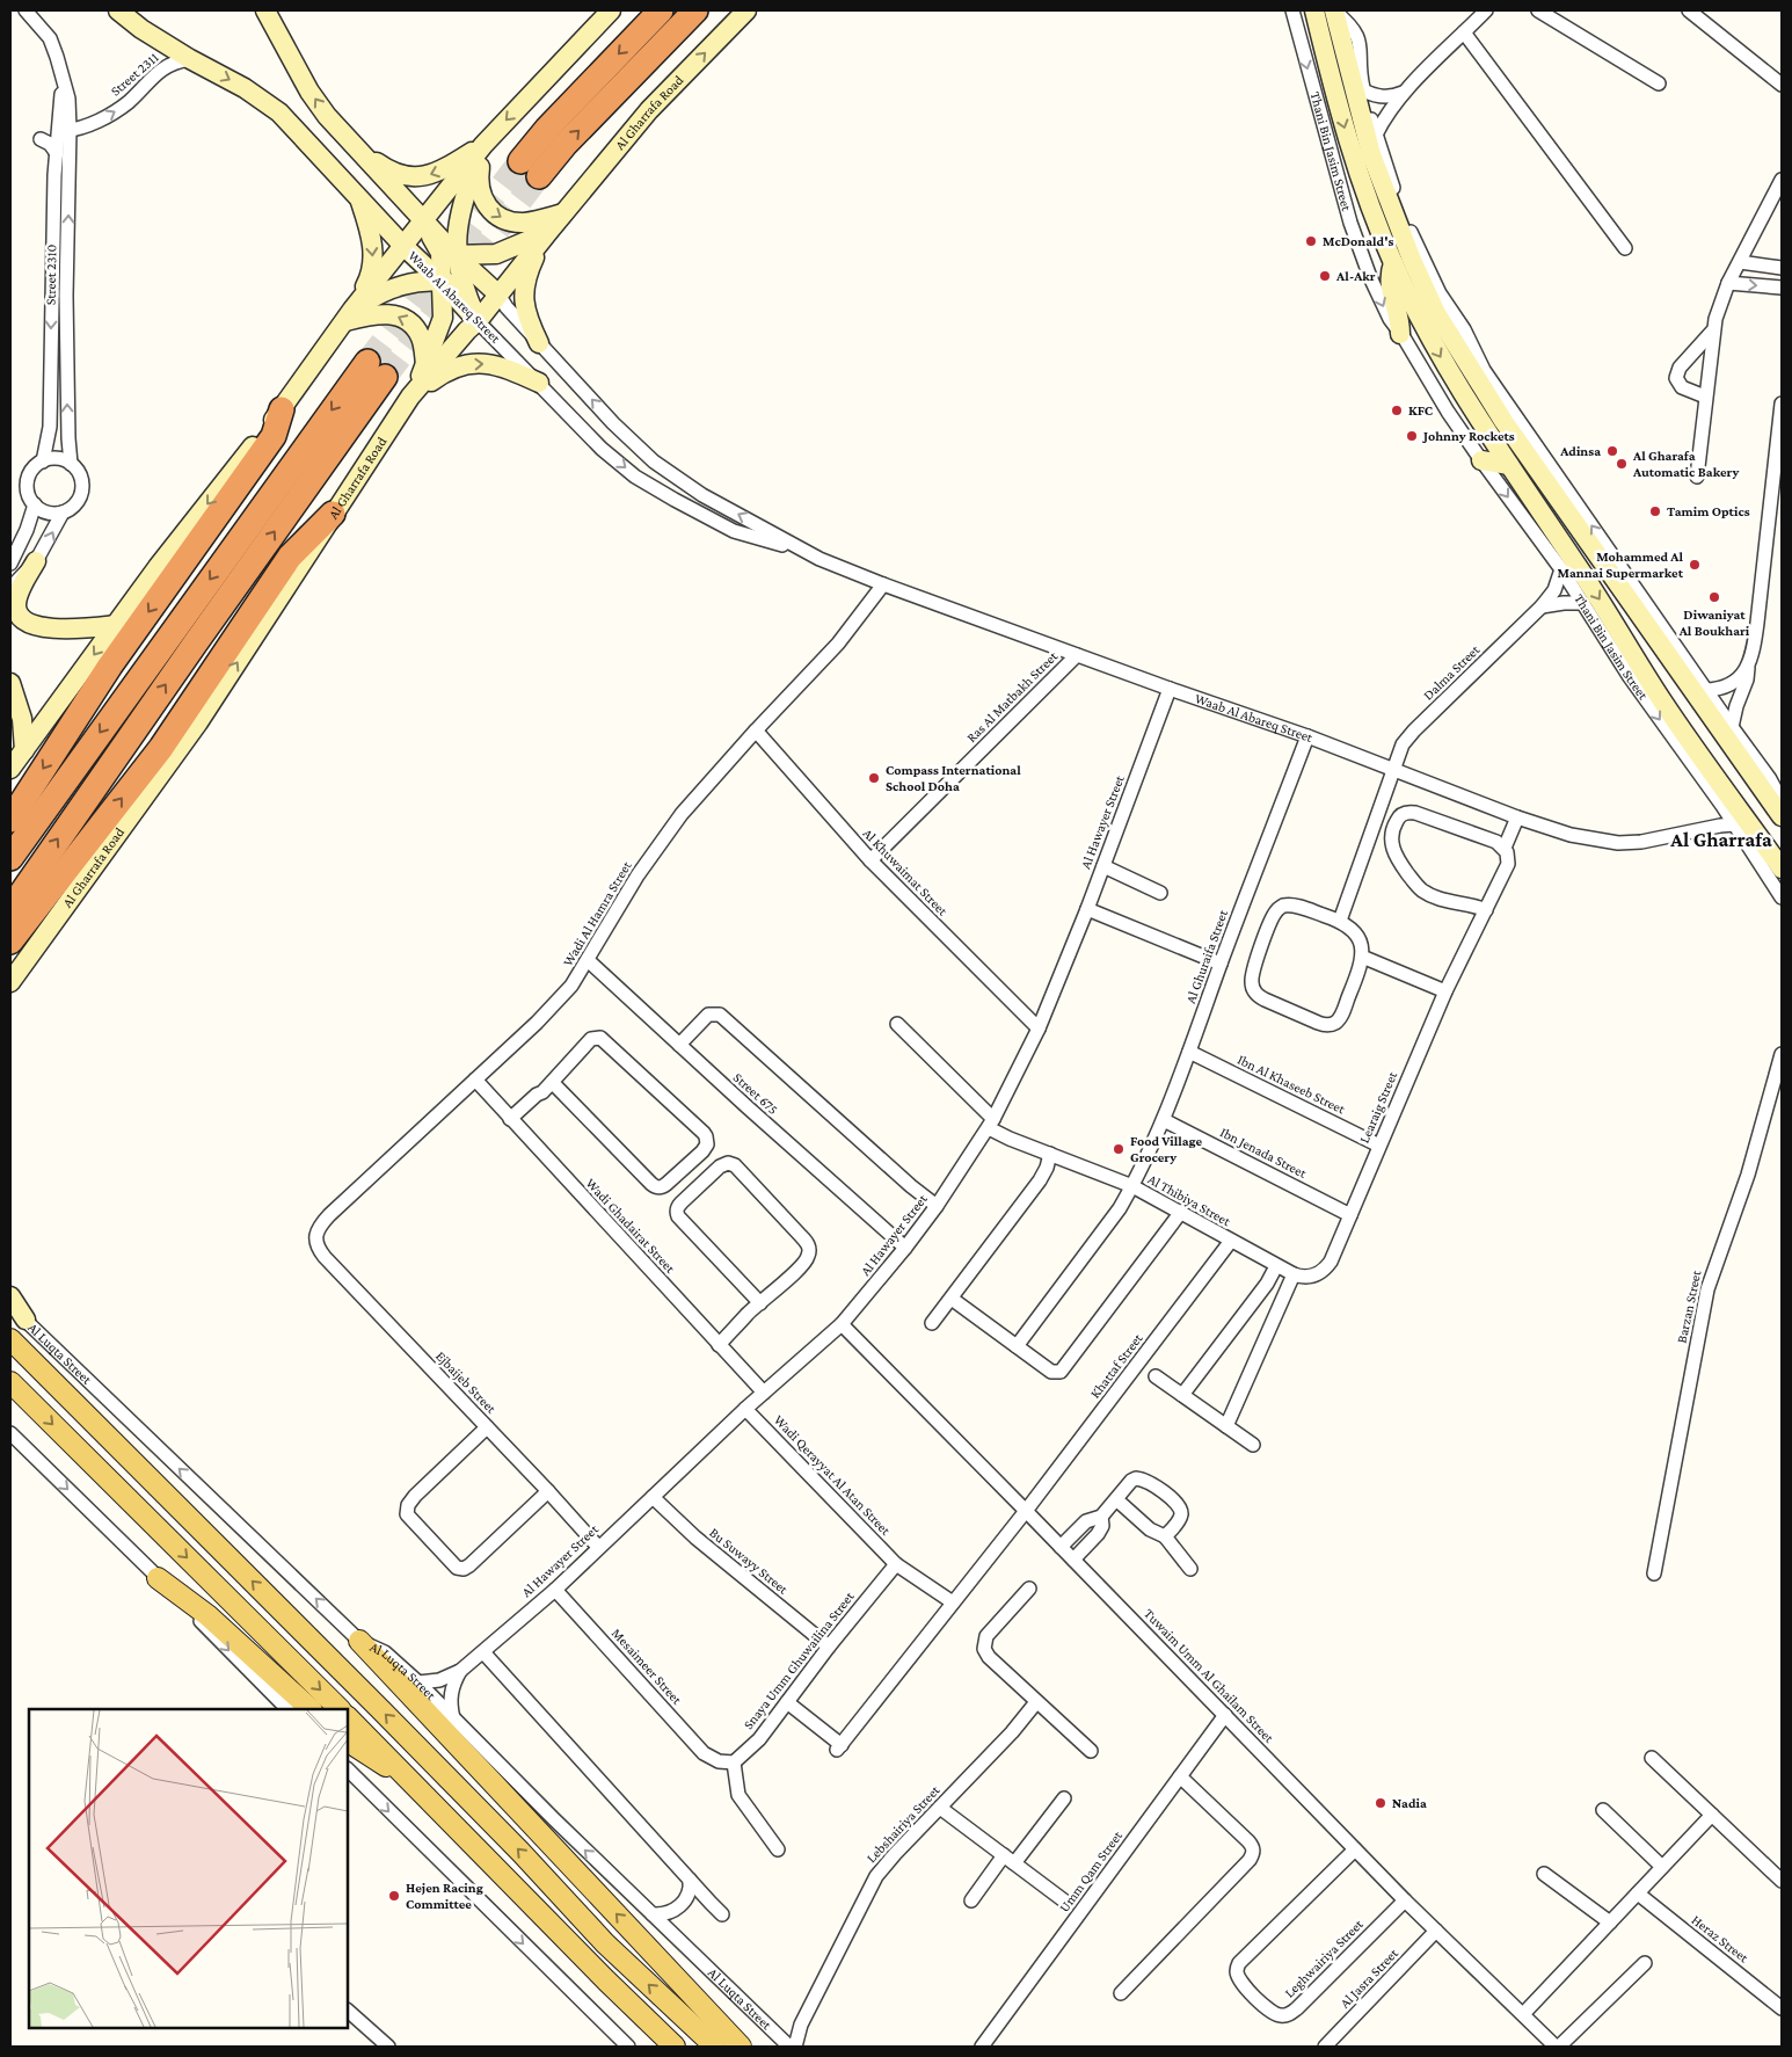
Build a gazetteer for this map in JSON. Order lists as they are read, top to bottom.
{
  "streets": {
    "main road": [
      "Al Gharrafa Road",
      "Thani Bin Jasim Street",
      "Waab Al Abareq Street",
      "Al Luqta Street"
    ],
    "street": [
      "Street 2311",
      "Street 2310",
      "Dalma Street",
      "Ras Al Matbakh Street",
      "Al Hawayer Street",
      "Al Khuwaimat Street",
      "Wadi Al Hamra Street",
      "Al Ghuraifa Street",
      "Ibn Al Khaseeb Street",
      "Street 675",
      "Learaig Street",
      "Ibn Jenada Street",
      "Al Thibiya Street",
      "Wadi Ghadairat Street",
      "Barzan Street",
      "Khattaf Street",
      "Ejbaijeb Street",
      "Wadi Qerayyat Al Atan Street",
      "Bu Suwayy Street",
      "Snaya Umm Ghuwailina Street",
      "Mesaimeer Street",
      "Tuwaim Umm Al Ghailam Street",
      "Lebshairiya Street",
      "Umm Qam Street",
      "Heraz Street",
      "Leghwairiya Street",
      "Al Jasra Street"
    ]
  },
  "crossings": [
    ["Street 2311", "Street 2310"],
    ["Street 2311", "Waab Al Abareq Street"],
    ["Al Gharrafa Road", "Waab Al Abareq Street"],
    ["Thani Bin Jasim Street", "Waab Al Abareq Street"],
    ["Thani Bin Jasim Street", "Dalma Street"],
    ["Waab Al Abareq Street", "Dalma Street"],
    ["Waab Al Abareq Street", "Ras Al Matbakh Street"],
    ["Waab Al Abareq Street", "Al Hawayer Street"],
    ["Waab Al Abareq Street", "Wadi Al Hamra Street"],
    ["Waab Al Abareq Street", "Al Ghuraifa Street"],
    ["Waab Al Abareq Street", "Learaig Street"],
    ["Ras Al Matbakh Street", "Al Khuwaimat Street"],
    ["Al Hawayer Street", "Al Khuwaimat Street"],
    ["Al Hawayer Street", "Street 675"],
    ["Al Hawayer Street", "Al Thibiya Street"],
    ["Al Hawayer Street", "Wadi Ghadairat Street"],
    ["Al Hawayer Street", "Al Luqta Street"],
    ["Al Hawayer Street", "Ejbaijeb Street"],
    ["Al Hawayer Street", "Wadi Qerayyat Al Atan Street"],
    ["Al Hawayer Street", "Bu Suwayy Street"],
    ["Al Hawayer Street", "Mesaimeer Street"],
    ["Al Hawayer Street", "Tuwaim Umm Al Ghailam Street"],
    ["Al Khuwaimat Street", "Wadi Al Hamra Street"],
    ["Wadi Al Hamra Street", "Street 675"],
    ["Wadi Al Hamra Street", "Wadi Ghadairat Street"],
    ["Wadi Al Hamra Street", "Ejbaijeb Street"],
    ["Al Ghuraifa Street", "Ibn Al Khaseeb Street"],
    ["Al Ghuraifa Street", "Ibn Jenada Street"],
    ["Al Ghuraifa Street", "Al Thibiya Street"],
    ["Ibn Al Khaseeb Street", "Learaig Street"],
    ["Learaig Street", "Ibn Jenada Street"],
    ["Al Thibiya Street", "Khattaf Street"],
    ["Khattaf Street", "Tuwaim Umm Al Ghailam Street"],
    ["Wadi Qerayyat Al Atan Street", "Snaya Umm Ghuwailina Street"],
    ["Bu Suwayy Street", "Snaya Umm Ghuwailina Street"],
    ["Snaya Umm Ghuwailina Street", "Mesaimeer Street"],
    ["Tuwaim Umm Al Ghailam Street", "Umm Qam Street"],
    ["Tuwaim Umm Al Ghailam Street", "Leghwairiya Street"],
    ["Tuwaim Umm Al Ghailam Street", "Al Jasra Street"]
  ],
  "one_way": ["Street 2311"],
  "districts": ["Al Gharrafa"],
  "places": [
    "McDonald's",
    "Al-Akr",
    "KFC",
    "Johnny Rockets",
    "Adinsa",
    "Al Gharafa Automatic Bakery",
    "Tamim Optics",
    "Mohammed Al Mannai Supermarket",
    "Diwaniyat Al Boukhari",
    "Compass International School Doha",
    "Food Village Grocery",
    "Nadia",
    "Hejen Racing Committee"
  ]
}
